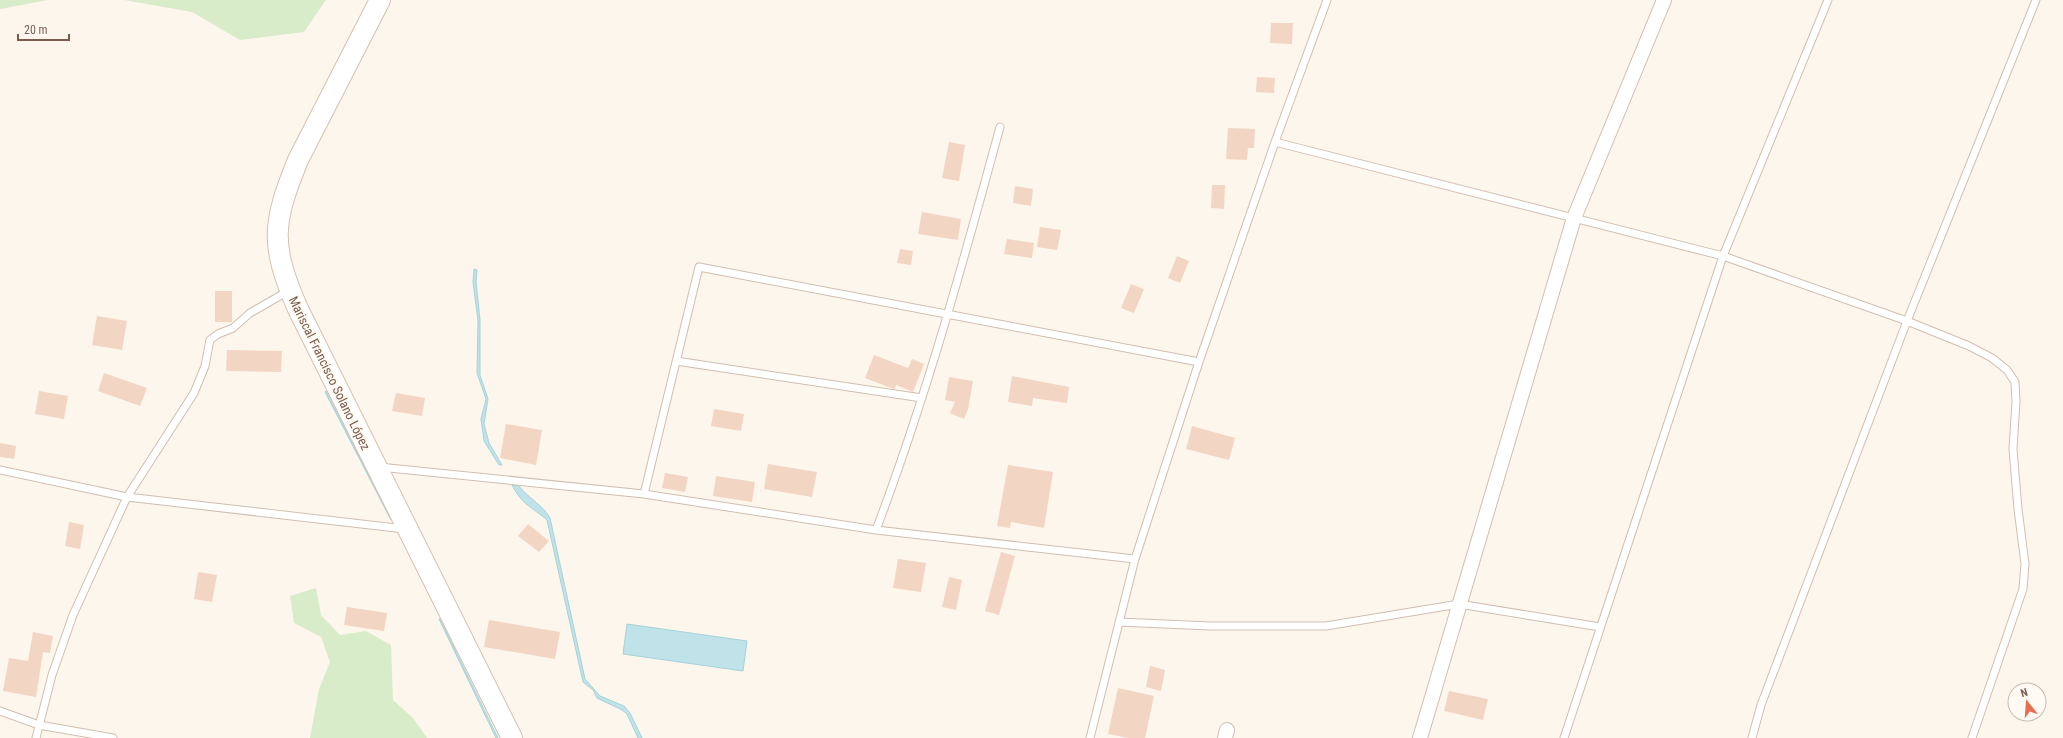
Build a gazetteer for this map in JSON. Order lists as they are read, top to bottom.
{
  "streets": {
    "main road": ["Mariscal Francisco Solano López"]
  },
  "scale_bar": "20 m",
  "north": "top"
}
